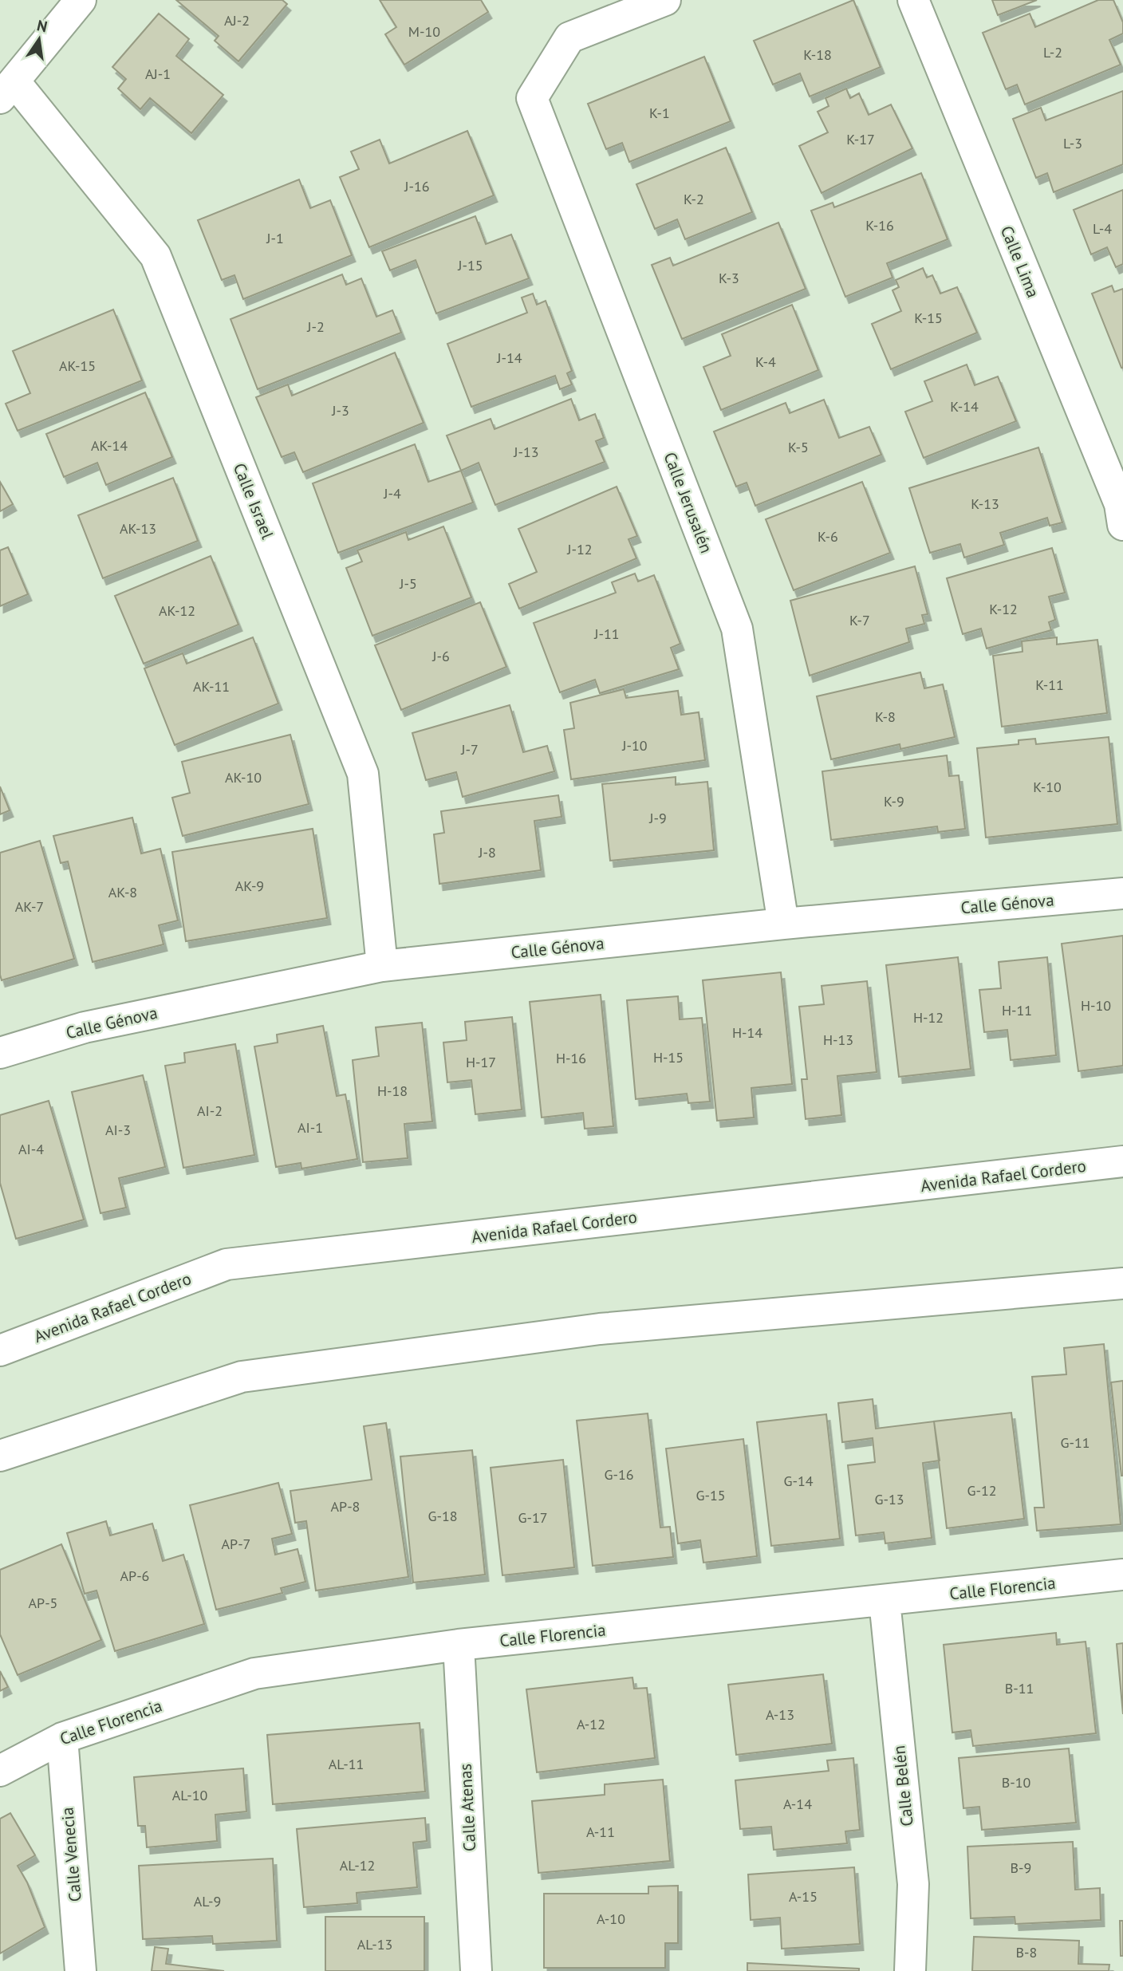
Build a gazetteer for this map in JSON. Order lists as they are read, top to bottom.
{
  "streets": {
    "street": [
      "Calle Lima",
      "Calle Israel",
      "Calle Jerusalén",
      "Calle Génova",
      "Avenida Rafael Cordero",
      "Calle Florencia",
      "Calle Belén",
      "Calle Atenas",
      "Calle Venecia"
    ]
  },
  "crossings": [
    ["Calle Israel", "Calle Génova"],
    ["Calle Jerusalén", "Calle Génova"],
    ["Calle Florencia", "Calle Belén"],
    ["Calle Florencia", "Calle Atenas"],
    ["Calle Florencia", "Calle Venecia"]
  ],
  "house_numbers": [
    "AJ-2",
    "M-10",
    "L-2",
    "K-18",
    "AJ-1",
    "K-1",
    "K-17",
    "L-3",
    "J-16",
    "K-2",
    "K-16",
    "L-4",
    "J-1",
    "J-15",
    "K-3",
    "K-15",
    "J-2",
    "J-14",
    "K-4",
    "AK-15",
    "K-14",
    "J-3",
    "AK-14",
    "K-5",
    "J-13",
    "J-4",
    "K-13",
    "AK-13",
    "K-6",
    "J-12",
    "J-5",
    "K-12",
    "AK-12",
    "K-7",
    "J-11",
    "J-6",
    "K-11",
    "AK-11",
    "K-8",
    "J-10",
    "J-7",
    "AK-10",
    "K-10",
    "K-9",
    "J-9",
    "J-8",
    "AK-9",
    "AK-8",
    "AK-7",
    "H-10",
    "H-11",
    "H-12",
    "H-14",
    "H-13",
    "H-15",
    "H-16",
    "H-17",
    "H-18",
    "AI-2",
    "AI-1",
    "AI-3",
    "AI-4",
    "G-11",
    "G-16",
    "G-14",
    "G-12",
    "G-15",
    "G-13",
    "AP-8",
    "G-18",
    "G-17",
    "AP-7",
    "AP-6",
    "AP-5",
    "B-11",
    "A-13",
    "A-12",
    "AL-11",
    "B-10",
    "AL-10",
    "A-14",
    "A-11",
    "AL-12",
    "B-9",
    "A-15",
    "AL-9",
    "A-10",
    "AL-13",
    "B-8"
  ],
  "north": "top"
}
